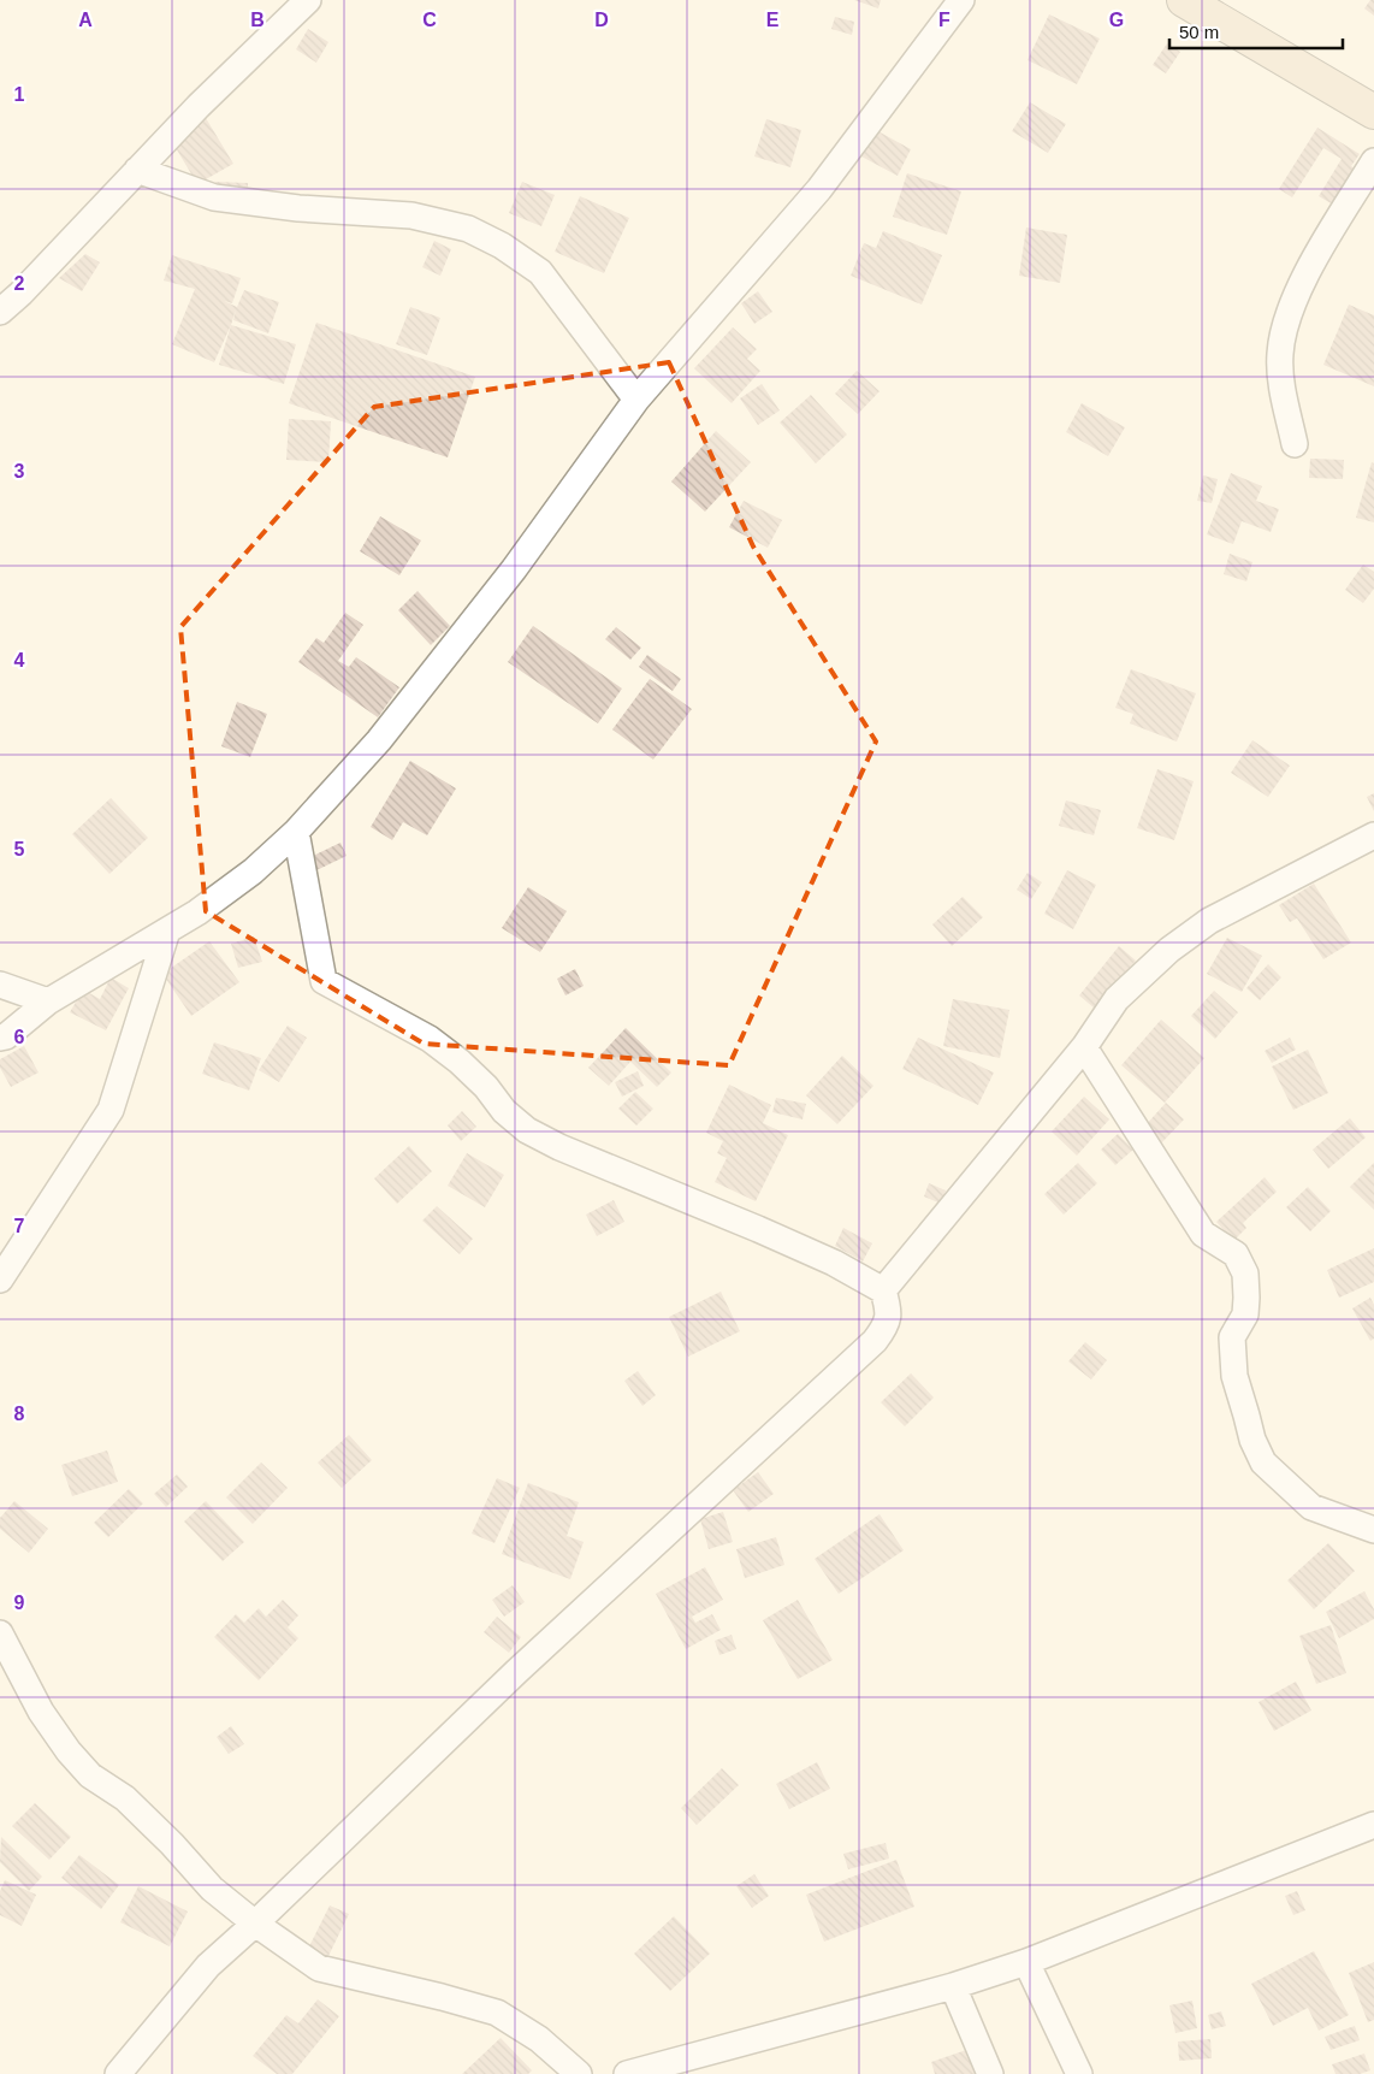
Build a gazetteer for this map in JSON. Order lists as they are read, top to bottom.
{
  "scale_bar": "50 m",
  "grid": {
    "columns": [
      "A",
      "B",
      "C",
      "D",
      "E",
      "F",
      "G"
    ],
    "rows": [
      "1",
      "2",
      "3",
      "4",
      "5",
      "6",
      "7",
      "8",
      "9"
    ]
  }
}
